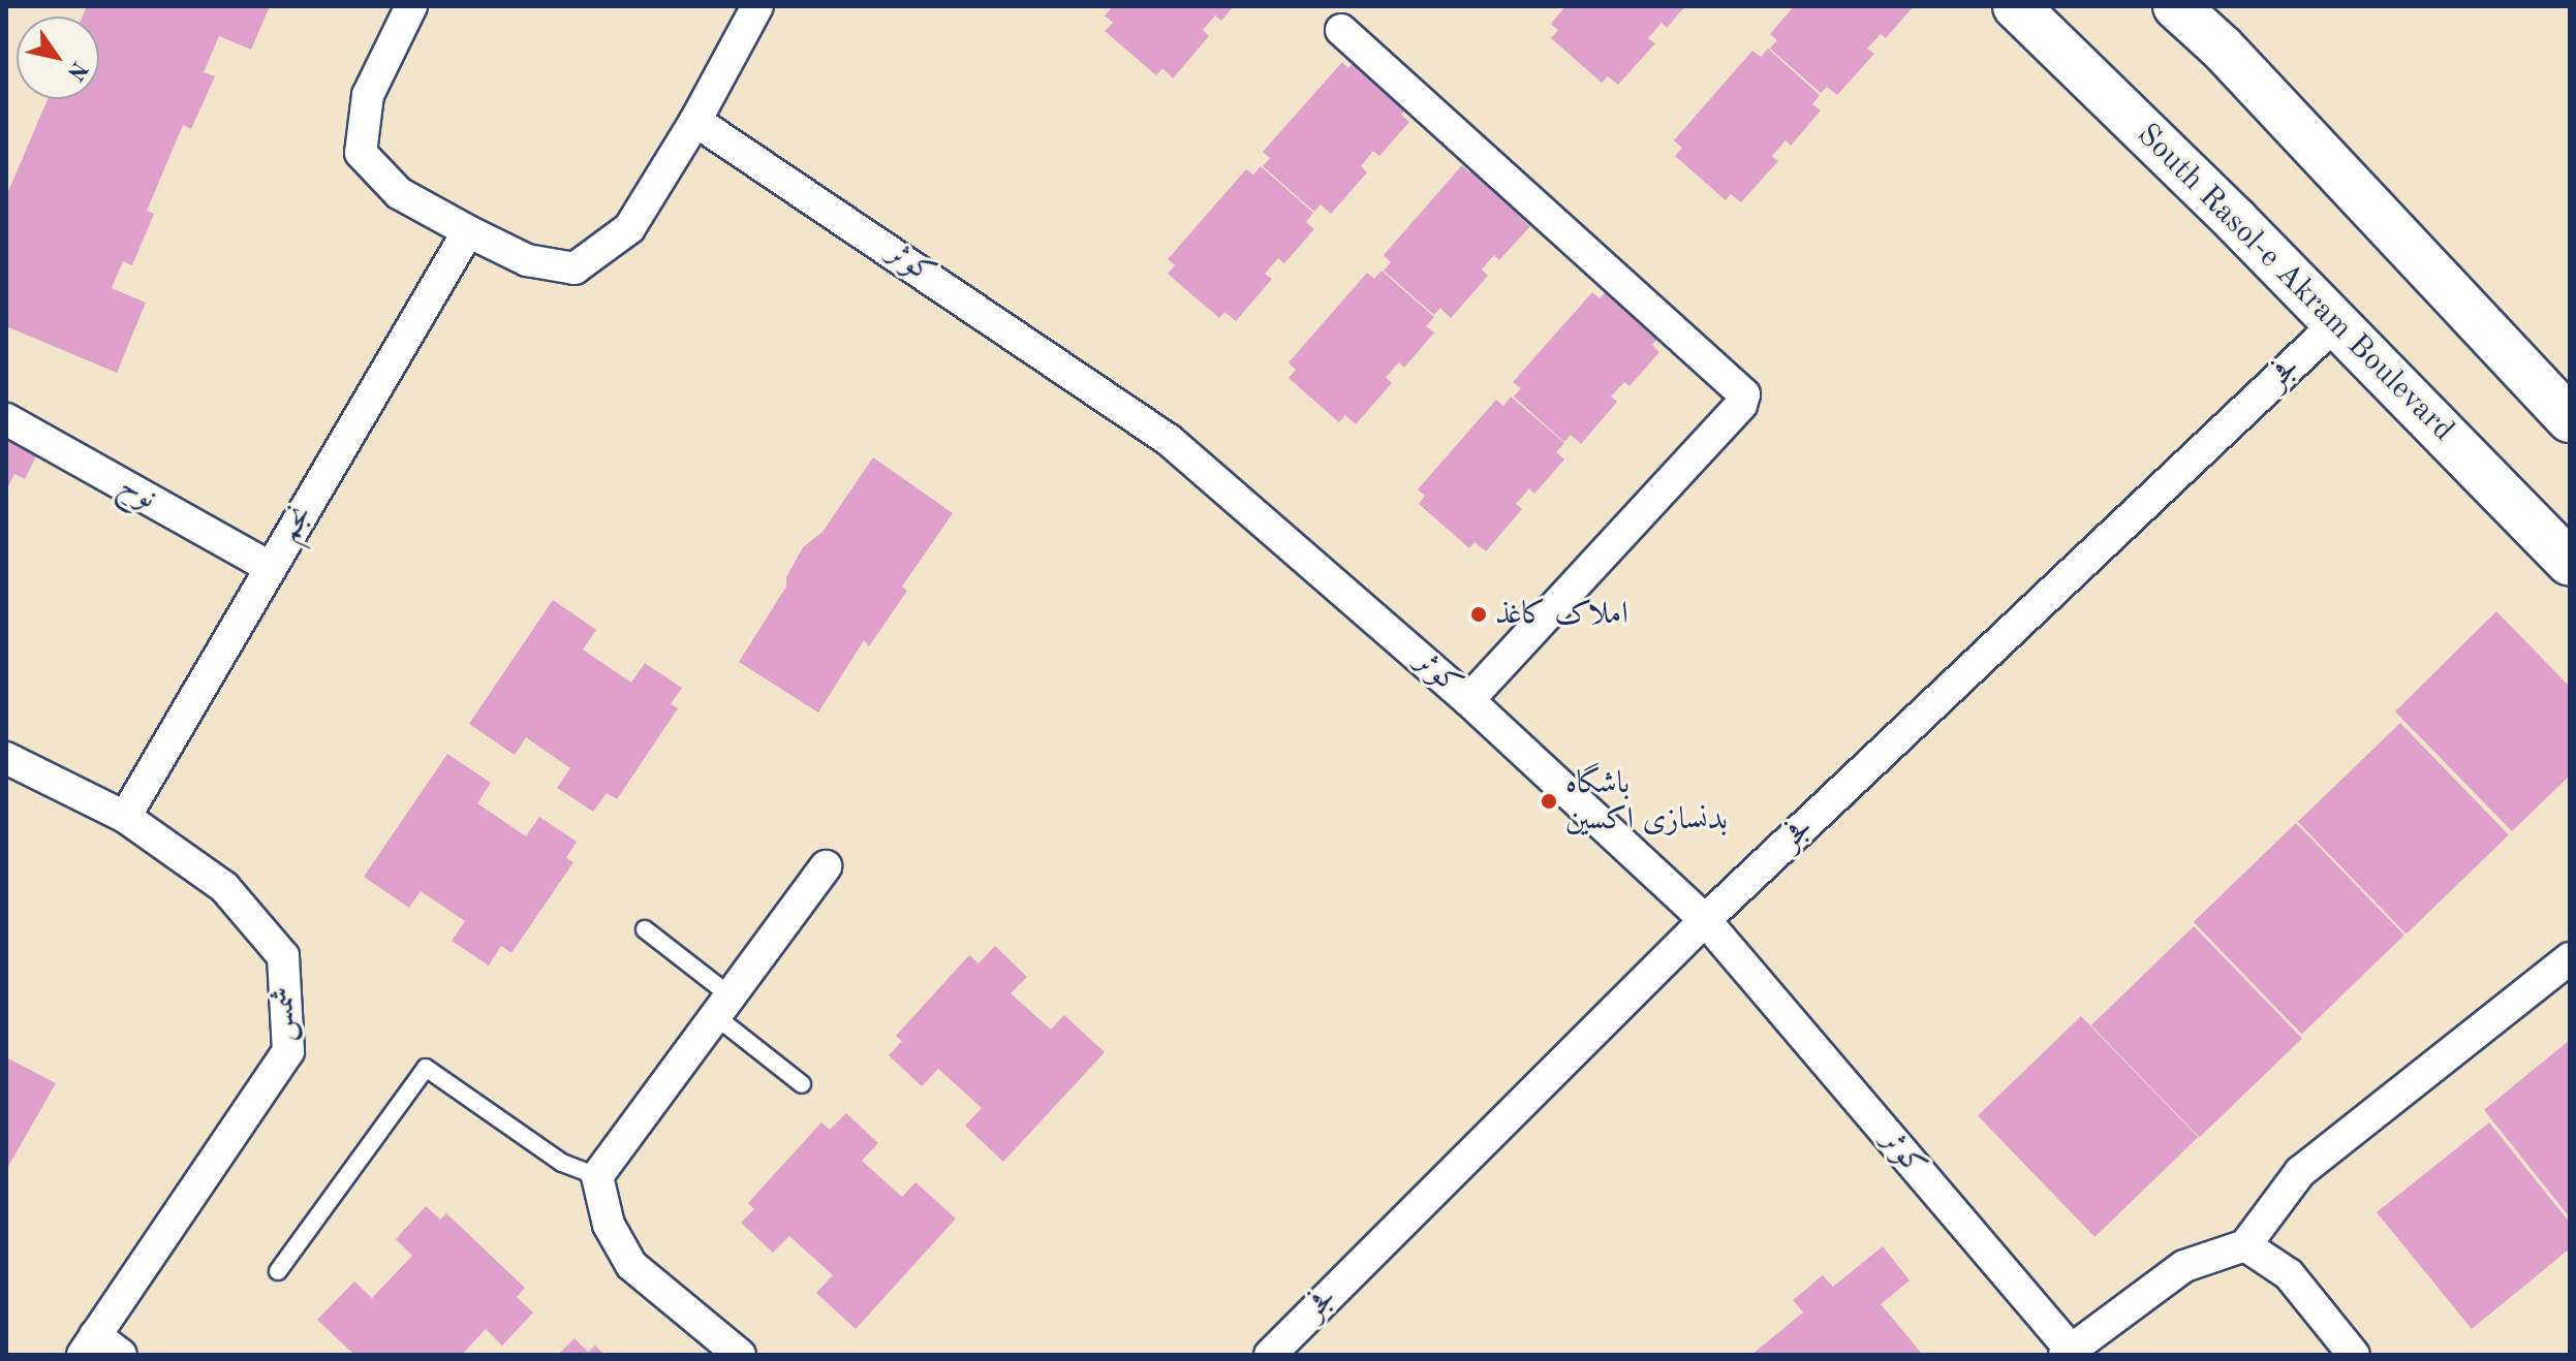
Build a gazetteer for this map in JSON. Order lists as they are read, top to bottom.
{
  "streets": {
    "main road": ["South Rasol-e Akram Boulevard"],
    "street": [
      "کوثر",
      "فجر",
      "نوح",
      "نجم",
      "شمس"
    ]
  },
  "crossings": [
    ["کوثر", "فجر"],
    ["South Rasol-e Akram Boulevard", "فجر"],
    ["نوح", "نجم"],
    ["نجم", "شمس"]
  ],
  "places": ["املاک کاغذ", "باشگاه بدنسازی اکسین"],
  "north": "bottom right"
}
